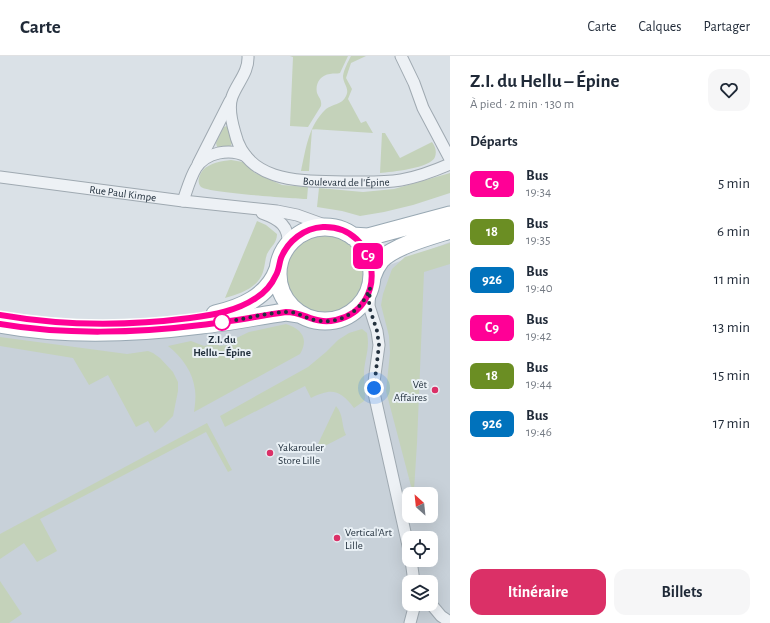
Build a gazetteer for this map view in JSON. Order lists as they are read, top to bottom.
{
  "streets": {
    "street": ["Boulevard de l'Épine", "Rue Paul Kimpe"]
  },
  "crossings": [
    ["Boulevard de l'Épine", "Rue Paul Kimpe"]
  ],
  "places": [
    "Z.I. du Hellu – Épine",
    "Vêt Affaires",
    "Yakarouler Store Lille",
    "Vertical'Art Lille"
  ],
  "lines": ["bus line C9"],
  "north": "top left",
  "page": {
    "header": "Carte",
    "nav": ["Carte", "Calques", "Partager"],
    "on_map": "C9",
    "heading": [
      ["Z.I. du Hellu – Épine", "À pied · 2 min · 130 m"],
      "Départs"
    ],
    "list": [
      {
        "mark": "C9",
        "name": "Bus",
        "note": "19:34",
        "value": "5 min"
      },
      {
        "mark": "18",
        "name": "Bus",
        "note": "19:35",
        "value": "6 min"
      },
      {
        "mark": "926",
        "name": "Bus",
        "note": "19:40",
        "value": "11 min"
      },
      {
        "mark": "C9",
        "name": "Bus",
        "note": "19:42",
        "value": "13 min"
      },
      {
        "mark": "18",
        "name": "Bus",
        "note": "19:44",
        "value": "15 min"
      },
      {
        "mark": "926",
        "name": "Bus",
        "note": "19:46",
        "value": "17 min"
      }
    ],
    "buttons": ["Itinéraire", "Billets"]
  }
}
